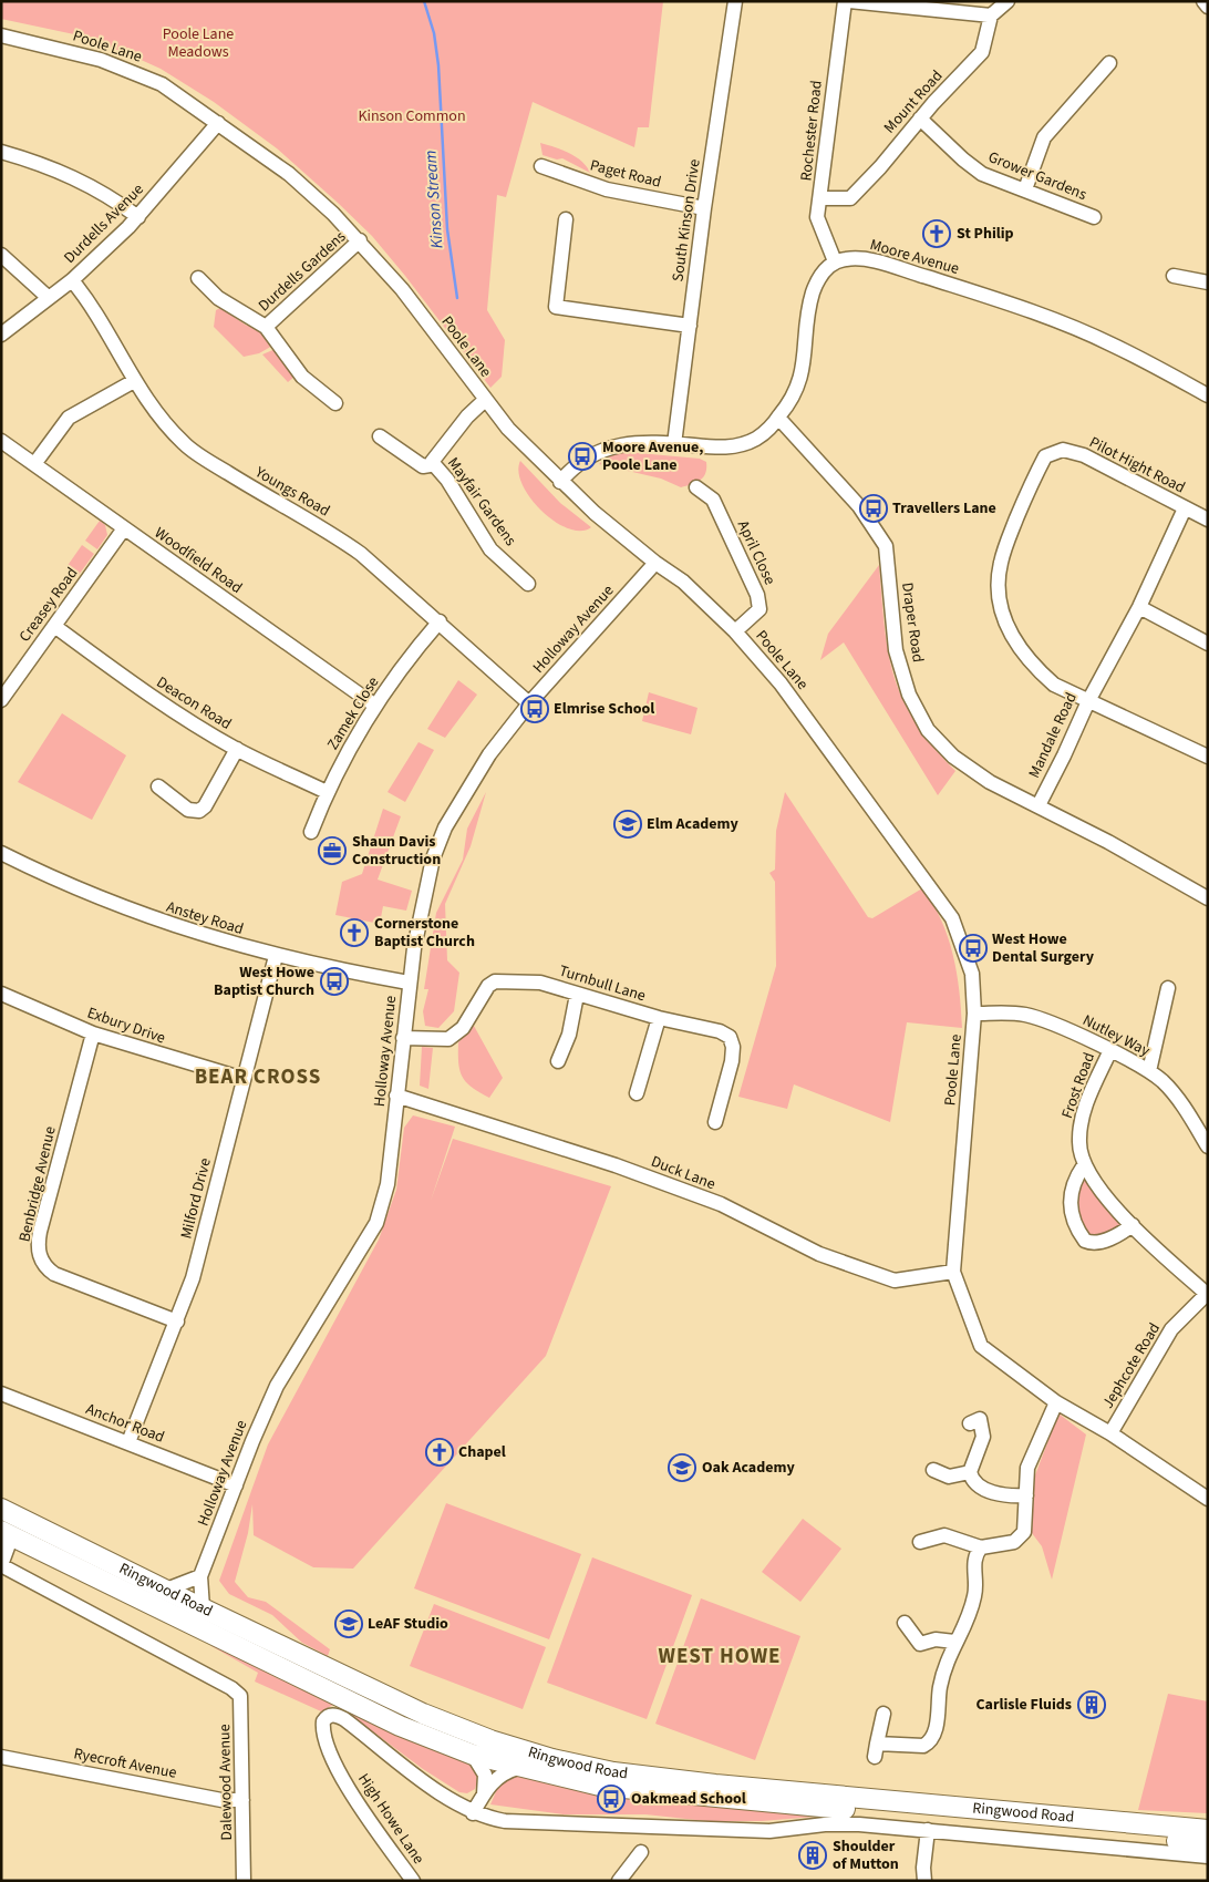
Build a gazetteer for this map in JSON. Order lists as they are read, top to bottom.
{
  "streets": {
    "highway": ["Ringwood Road"],
    "street": [
      "Poole Lane",
      "Mount Road",
      "Rochester Road",
      "Paget Road",
      "Grower Gardens",
      "South Kinson Drive",
      "Durdells Avenue",
      "Moore Avenue",
      "Durdells Gardens",
      "Pilot Hight Road",
      "Youngs Road",
      "Mayfair Gardens",
      "April Close",
      "Woodfield Road",
      "Creasey Road",
      "Draper Road",
      "Holloway Avenue",
      "Deacon Road",
      "Zamek Close",
      "Mandale Road",
      "Anstey Road",
      "Turnbull Lane",
      "Exbury Drive",
      "Nutley Way",
      "Frost Road",
      "Duck Lane",
      "Benbridge Avenue",
      "Milford Drive",
      "Jephcote Road",
      "Anchor Road",
      "Ryecroft Avenue",
      "Dalewood Avenue",
      "High Howe Lane"
    ]
  },
  "crossings": [
    ["Poole Lane", "Durdells Avenue"],
    ["Poole Lane", "Durdells Gardens"],
    ["Poole Lane", "Mayfair Gardens"],
    ["Poole Lane", "April Close"],
    ["Poole Lane", "Holloway Avenue"],
    ["Poole Lane", "Nutley Way"],
    ["Poole Lane", "Duck Lane"],
    ["Poole Lane", "Jephcote Road"],
    ["Mount Road", "Rochester Road"],
    ["Mount Road", "Grower Gardens"],
    ["Rochester Road", "Moore Avenue"],
    ["Paget Road", "South Kinson Drive"],
    ["Durdells Avenue", "Youngs Road"],
    ["Pilot Hight Road", "Mandale Road"],
    ["Youngs Road", "Holloway Avenue"],
    ["Youngs Road", "Zamek Close"],
    ["Woodfield Road", "Creasey Road"],
    ["Woodfield Road", "Zamek Close"],
    ["Creasey Road", "Deacon Road"],
    ["Draper Road", "Mandale Road"],
    ["Holloway Avenue", "Anstey Road"],
    ["Holloway Avenue", "Turnbull Lane"],
    ["Holloway Avenue", "Duck Lane"],
    ["Holloway Avenue", "Anchor Road"],
    ["Holloway Avenue", "Ringwood Road"],
    ["Deacon Road", "Zamek Close"],
    ["Anstey Road", "Milford Drive"],
    ["Exbury Drive", "Benbridge Avenue"],
    ["Exbury Drive", "Milford Drive"],
    ["Nutley Way", "Frost Road"],
    ["Frost Road", "Jephcote Road"],
    ["Benbridge Avenue", "Milford Drive"],
    ["Milford Drive", "Anchor Road"],
    ["Ringwood Road", "High Howe Lane"],
    ["Ryecroft Avenue", "Dalewood Avenue"]
  ],
  "districts": ["BEAR CROSS", "WEST HOWE"],
  "water": ["Kinson Stream"],
  "parks": ["Poole Lane Meadows", "Kinson Common"],
  "places": {
    "church": ["St Philip", "Cornerstone Baptist Church", "Chapel"],
    "bus stop": [
      "Moore Avenue, Poole Lane",
      "Travellers Lane",
      "Elmrise School",
      "West Howe Dental Surgery",
      "West Howe Baptist Church",
      "Oakmead School"
    ],
    "school or university": ["Elm Academy", "Oak Academy", "LeAF Studio"],
    "office": ["Shaun Davis Construction"],
    "building": ["Carlisle Fluids", "Shoulder of Mutton"]
  }
}
